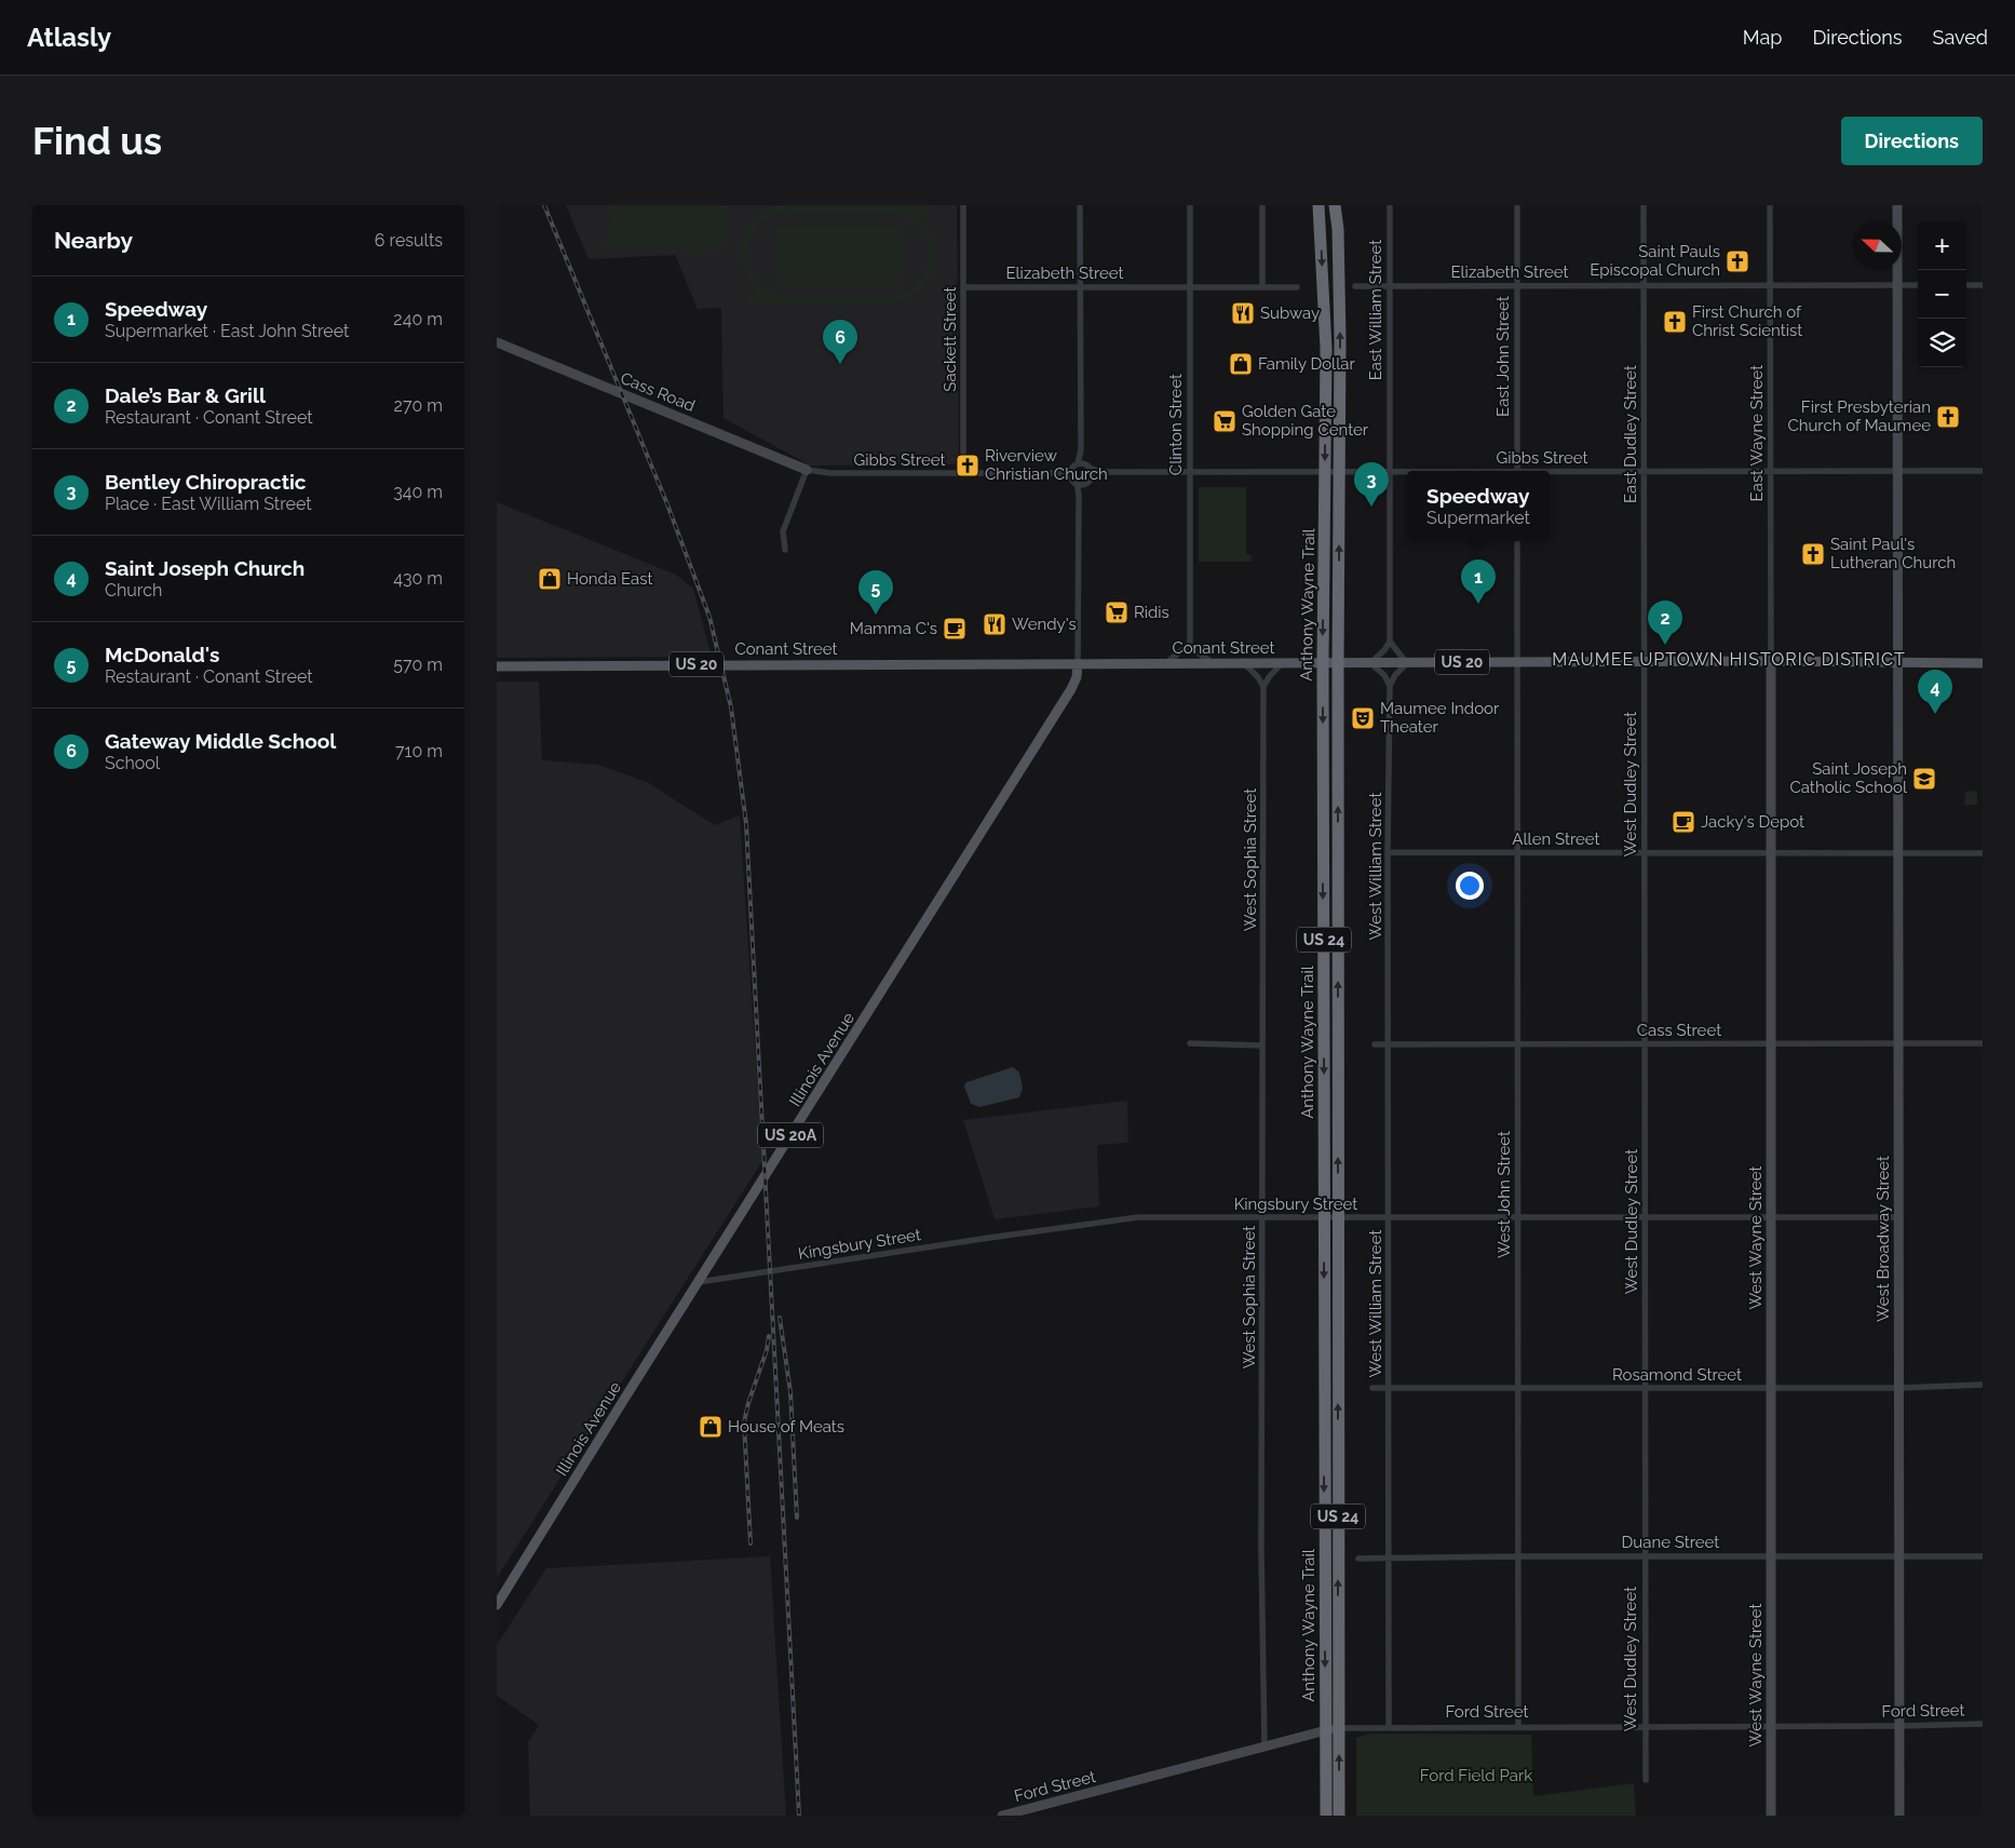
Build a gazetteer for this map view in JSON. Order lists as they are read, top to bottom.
{
  "streets": {
    "highway": ["Anthony Wayne Trail", "US 24"],
    "main road": [
      "Conant Street",
      "US 20",
      "Illinois Avenue",
      "US 20A"
    ],
    "street": [
      "Elizabeth Street",
      "East William Street",
      "Sackett Street",
      "East John Street",
      "Cass Road",
      "Clinton Street",
      "East Wayne Street",
      "East Dudley Street",
      "Gibbs Street",
      "West Dudley Street",
      "Allen Street",
      "West Sophia Street",
      "West William Street",
      "Cass Street",
      "West John Street",
      "Kingsbury Street",
      "West Wayne Street",
      "West Broadway Street",
      "Rosamond Street",
      "Duane Street",
      "Ford Street"
    ]
  },
  "crossings": [
    ["Elizabeth Street", "East William Street"],
    ["Elizabeth Street", "Sackett Street"],
    ["Elizabeth Street", "East John Street"],
    ["Elizabeth Street", "Clinton Street"],
    ["Elizabeth Street", "East Wayne Street"],
    ["Elizabeth Street", "East Dudley Street"],
    ["Elizabeth Street", "West Broadway Street"],
    ["East William Street", "Gibbs Street"],
    ["Sackett Street", "Gibbs Street"],
    ["Cass Road", "Gibbs Street"],
    ["Clinton Street", "Gibbs Street"],
    ["East Wayne Street", "Gibbs Street"],
    ["East Wayne Street", "Conant Street"],
    ["East Wayne Street", "West Wayne Street"],
    ["East Dudley Street", "Gibbs Street"],
    ["East Dudley Street", "Conant Street"],
    ["East Dudley Street", "West Dudley Street"],
    ["Gibbs Street", "Anthony Wayne Trail"],
    ["Gibbs Street", "West Broadway Street"],
    ["Anthony Wayne Trail", "Conant Street"],
    ["Anthony Wayne Trail", "Kingsbury Street"],
    ["Anthony Wayne Trail", "Ford Street"],
    ["Conant Street", "West Dudley Street"],
    ["Conant Street", "Illinois Avenue"],
    ["Conant Street", "West John Street"],
    ["Conant Street", "West Wayne Street"],
    ["Conant Street", "West Broadway Street"],
    ["West Dudley Street", "Allen Street"],
    ["West Dudley Street", "Cass Street"],
    ["West Dudley Street", "Kingsbury Street"],
    ["West Dudley Street", "Rosamond Street"],
    ["West Dudley Street", "Duane Street"],
    ["West Dudley Street", "Ford Street"],
    ["Allen Street", "West William Street"],
    ["Allen Street", "West John Street"],
    ["Allen Street", "West Wayne Street"],
    ["Allen Street", "West Broadway Street"],
    ["West Sophia Street", "Kingsbury Street"],
    ["West Sophia Street", "Ford Street"],
    ["West William Street", "Cass Street"],
    ["West William Street", "Kingsbury Street"],
    ["West William Street", "Rosamond Street"],
    ["West William Street", "Duane Street"],
    ["West William Street", "Ford Street"],
    ["Cass Street", "West John Street"],
    ["Cass Street", "West Wayne Street"],
    ["Cass Street", "West Broadway Street"],
    ["Illinois Avenue", "Kingsbury Street"],
    ["West John Street", "Kingsbury Street"],
    ["West John Street", "Rosamond Street"],
    ["West John Street", "Duane Street"],
    ["West John Street", "Ford Street"],
    ["Kingsbury Street", "West Wayne Street"],
    ["Kingsbury Street", "West Broadway Street"],
    ["West Wayne Street", "Rosamond Street"],
    ["West Wayne Street", "Duane Street"],
    ["West Wayne Street", "Ford Street"],
    ["West Broadway Street", "Rosamond Street"],
    ["West Broadway Street", "Duane Street"],
    ["West Broadway Street", "Ford Street"]
  ],
  "districts": ["MAUMEE UPTOWN HISTORIC DISTRICT"],
  "parks": ["Ford Field Park"],
  "places": {
    "church": [
      "Saint Pauls Episcopal Church",
      "First Church of Christ Scientist",
      "First Presbyterian Church of Maumee",
      "Riverview Christian Church",
      "Saint Paul's Lutheran Church"
    ],
    "restaurant": ["Subway", "Wendy's"],
    "shop": ["Family Dollar", "Honda East", "House of Meats"],
    "supermarket": ["Golden Gate Shopping Center", "Ridis"],
    "cafe": ["Mamma C's", "Jacky's Depot"],
    "theatre": ["Maumee Indoor Theater"],
    "school or university": ["Saint Joseph Catholic School"]
  },
  "north": "left",
  "page": {
    "header": "Atlasly",
    "nav": ["Map", "Directions", "Saved"],
    "buttons": "Directions",
    "title": "Find us",
    "heading": ["Nearby", "6 results"],
    "map_buttons": ["+", "−"],
    "list": [
      {
        "mark": "1",
        "name": "Speedway",
        "note": "Supermarket · East John Street",
        "value": "240 m"
      },
      {
        "mark": "2",
        "name": "Dale’s Bar & Grill",
        "note": "Restaurant · Conant Street",
        "value": "270 m"
      },
      {
        "mark": "3",
        "name": "Bentley Chiropractic",
        "note": "Place · East William Street",
        "value": "340 m"
      },
      {
        "mark": "4",
        "name": "Saint Joseph Church",
        "note": "Church",
        "value": "430 m"
      },
      {
        "mark": "5",
        "name": "McDonald's",
        "note": "Restaurant · Conant Street",
        "value": "570 m"
      },
      {
        "mark": "6",
        "name": "Gateway Middle School",
        "note": "School",
        "value": "710 m"
      }
    ],
    "pins": [
      "6",
      "3",
      "1",
      "5",
      "2",
      "4"
    ],
    "popup": ["Speedway", "Supermarket"]
  }
}
